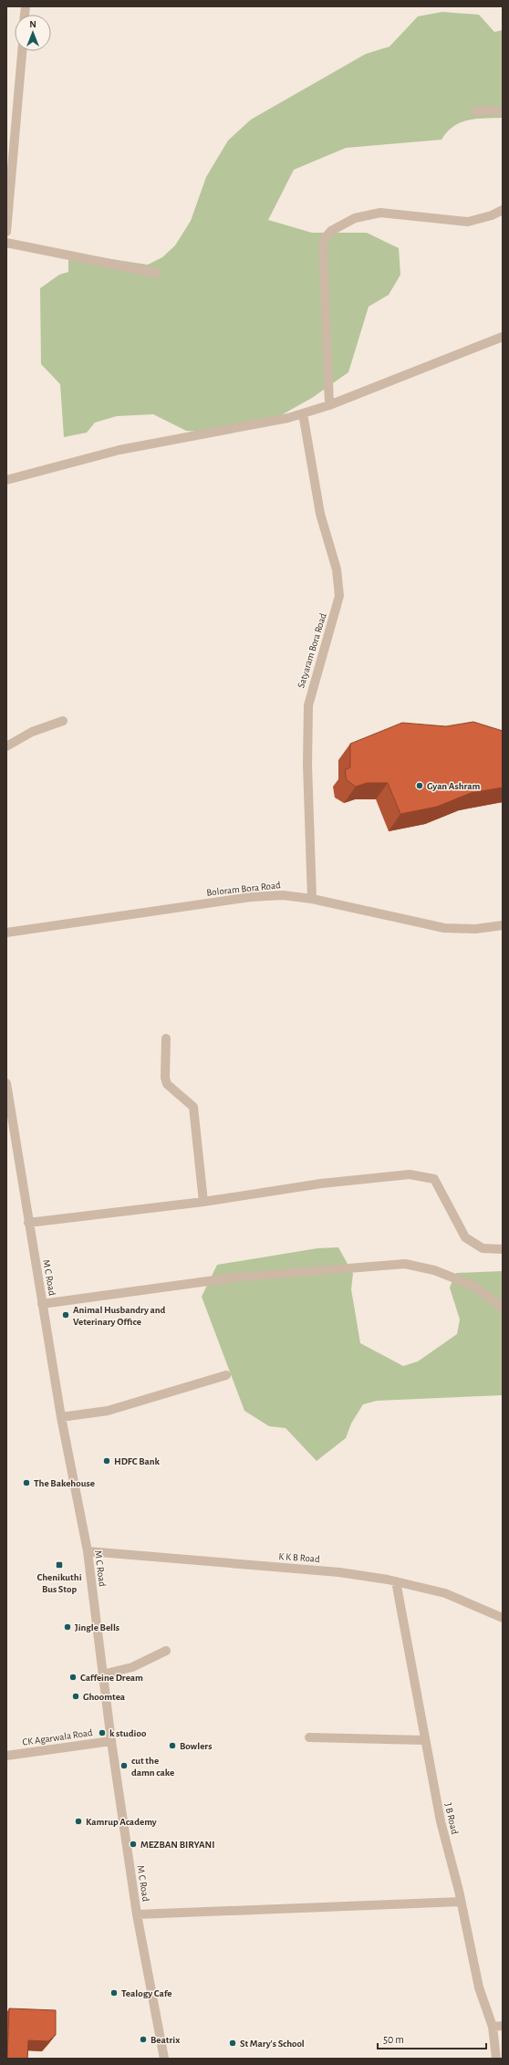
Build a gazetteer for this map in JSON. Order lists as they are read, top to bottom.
{
  "streets": {
    "street": [
      "Satyaram Bora Road",
      "Boloram Bora Road",
      "M C Road",
      "K K B Road",
      "CK Agarwala Road",
      "J B Road"
    ]
  },
  "crossings": [
    ["Satyaram Bora Road", "Boloram Bora Road"],
    ["M C Road", "K K B Road"],
    ["M C Road", "CK Agarwala Road"],
    ["K K B Road", "J B Road"]
  ],
  "places": {
    "other": [
      "Gyan Ashram",
      "Animal Husbandry and Veterinary Office",
      "HDFC Bank",
      "The Bakehouse",
      "Jingle Bells",
      "Caffeine Dream",
      "Ghoomtea",
      "k studioo",
      "Bowlers",
      "cut the damn cake",
      "Kamrup Academy",
      "MEZBAN BIRYANI",
      "Tealogy Cafe",
      "Beatrix",
      "St Mary's School"
    ],
    "transit": ["Chenikuthi Bus Stop"]
  },
  "scale_bar": "50 m",
  "north": "top"
}
